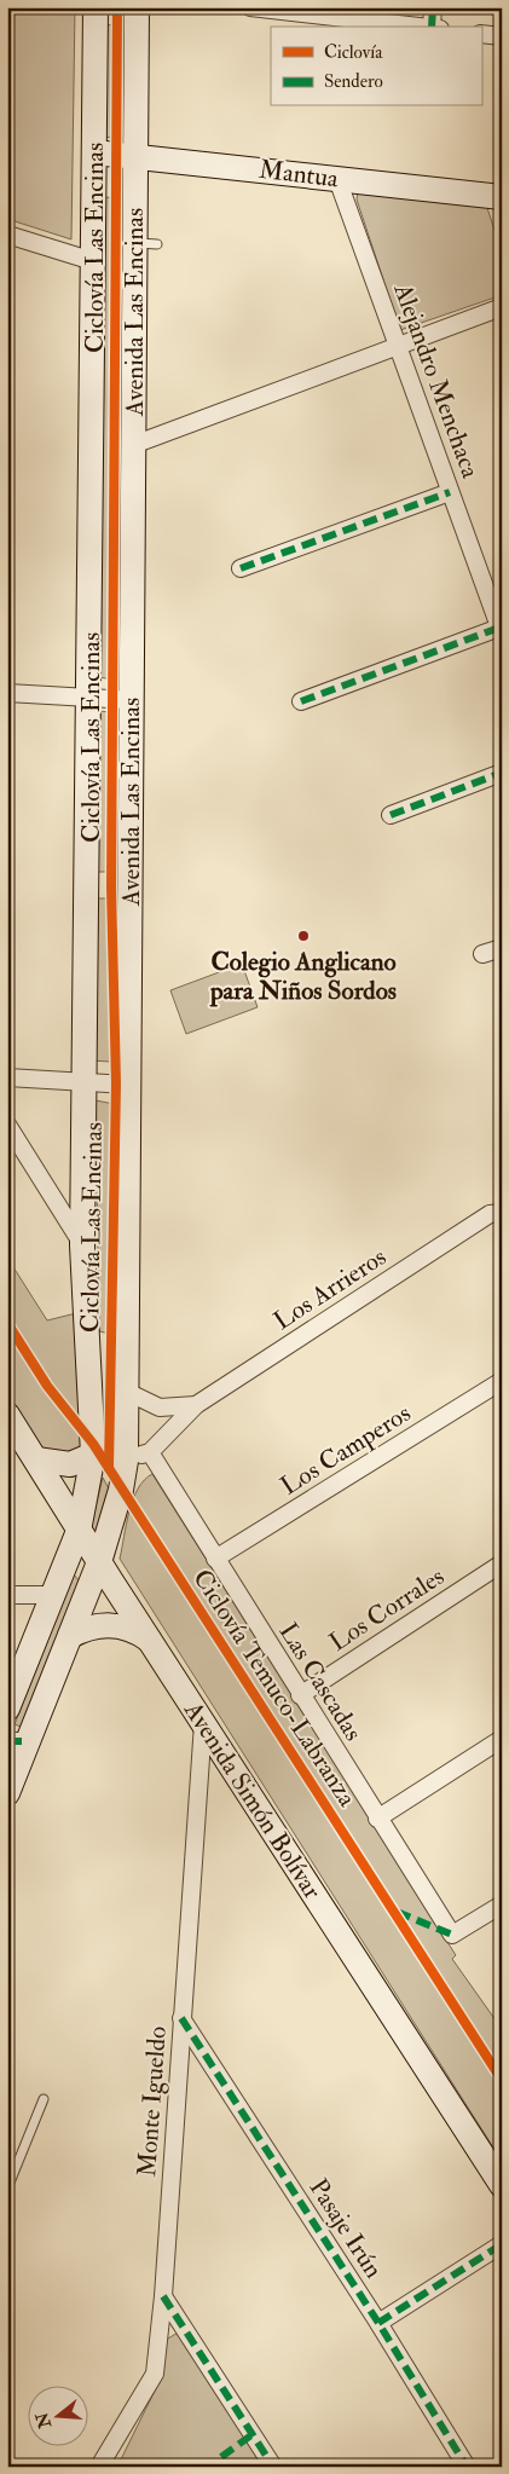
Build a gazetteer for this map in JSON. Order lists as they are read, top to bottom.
{
  "streets": {
    "main road": ["Mantua", "Avenida Las Encinas", "Avenida Simón Bolívar"],
    "street": [
      "Alejandro Menchaca",
      "Los Arrieros",
      "Los Camperos",
      "Los Corrales",
      "Las Cascadas",
      "Monte Igueldo",
      "Pasaje Irún"
    ],
    "cycle path": ["Ciclovía Las Encinas", "Ciclovía Temuco-Labranza"]
  },
  "crossings": [
    ["Mantua", "Avenida Las Encinas"],
    ["Mantua", "Alejandro Menchaca"],
    ["Avenida Las Encinas", "Los Arrieros"],
    ["Avenida Las Encinas", "Avenida Simón Bolívar"],
    ["Los Arrieros", "Las Cascadas"],
    ["Los Camperos", "Las Cascadas"],
    ["Los Corrales", "Las Cascadas"],
    ["Avenida Simón Bolívar", "Monte Igueldo"],
    ["Monte Igueldo", "Pasaje Irún"]
  ],
  "places": ["Colegio Anglicano para Niños Sordos"],
  "legend": ["Ciclovía", "Sendero"],
  "north": "left"
}
